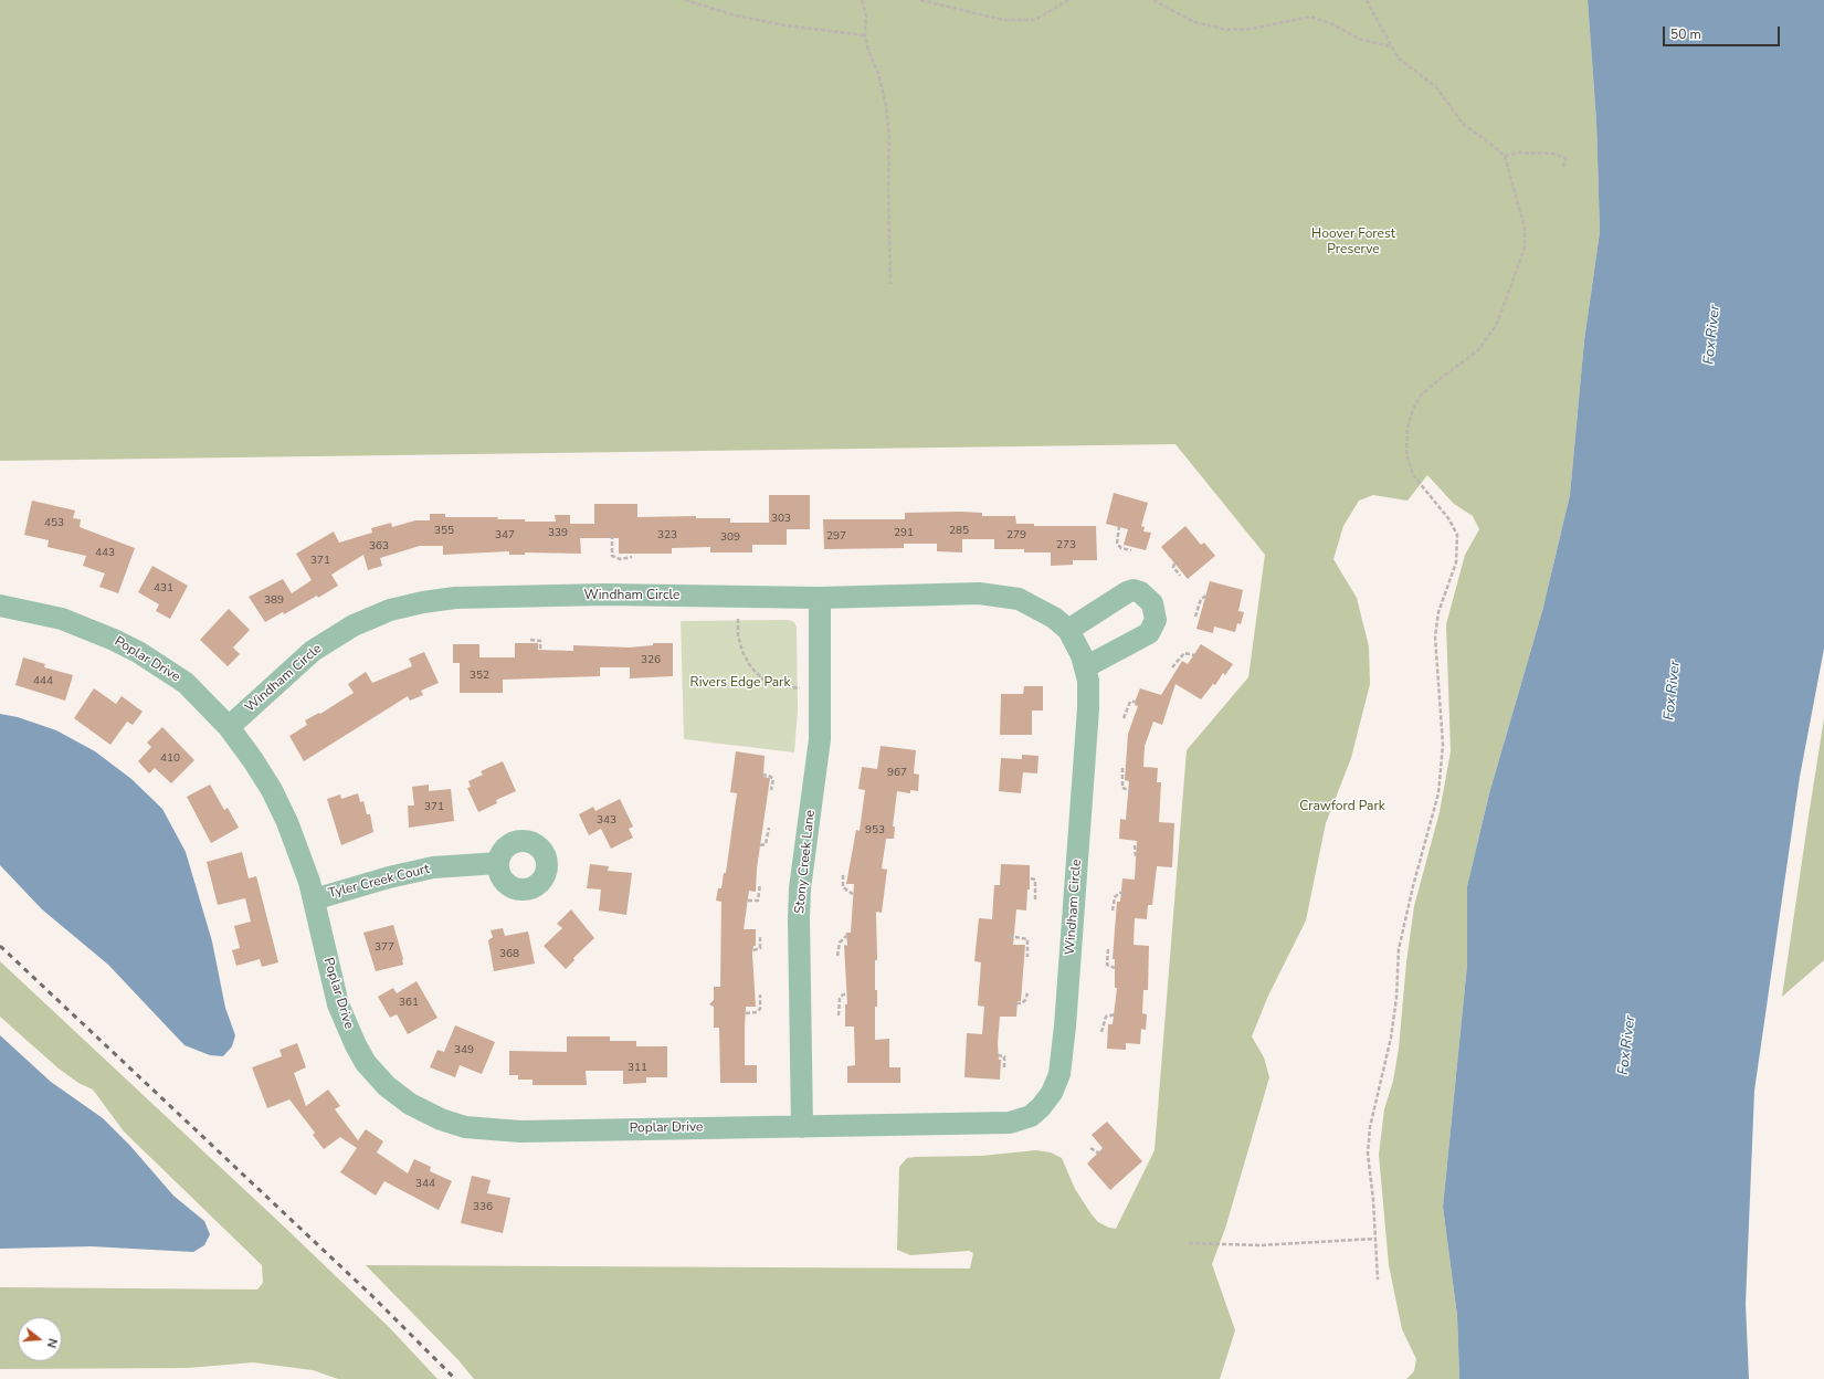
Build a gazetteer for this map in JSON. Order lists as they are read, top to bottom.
{
  "streets": {
    "street": [
      "Windham Circle",
      "Poplar Drive",
      "Stony Creek Lane",
      "Tyler Creek Court"
    ]
  },
  "crossings": [
    ["Windham Circle", "Poplar Drive"],
    ["Windham Circle", "Stony Creek Lane"],
    ["Poplar Drive", "Stony Creek Lane"],
    ["Poplar Drive", "Tyler Creek Court"]
  ],
  "water": ["Fox River"],
  "parks": ["Hoover Forest Preserve", "Rivers Edge Park", "Crawford Park"],
  "house_numbers": [
    "303",
    "453",
    "355",
    "285",
    "339",
    "291",
    "347",
    "323",
    "279",
    "297",
    "309",
    "273",
    "363",
    "443",
    "371",
    "431",
    "389",
    "326",
    "352",
    "444",
    "410",
    "967",
    "371",
    "343",
    "953",
    "377",
    "368",
    "361",
    "349",
    "311",
    "344",
    "336"
  ],
  "scale_bar": "50 m",
  "north": "right"
}
